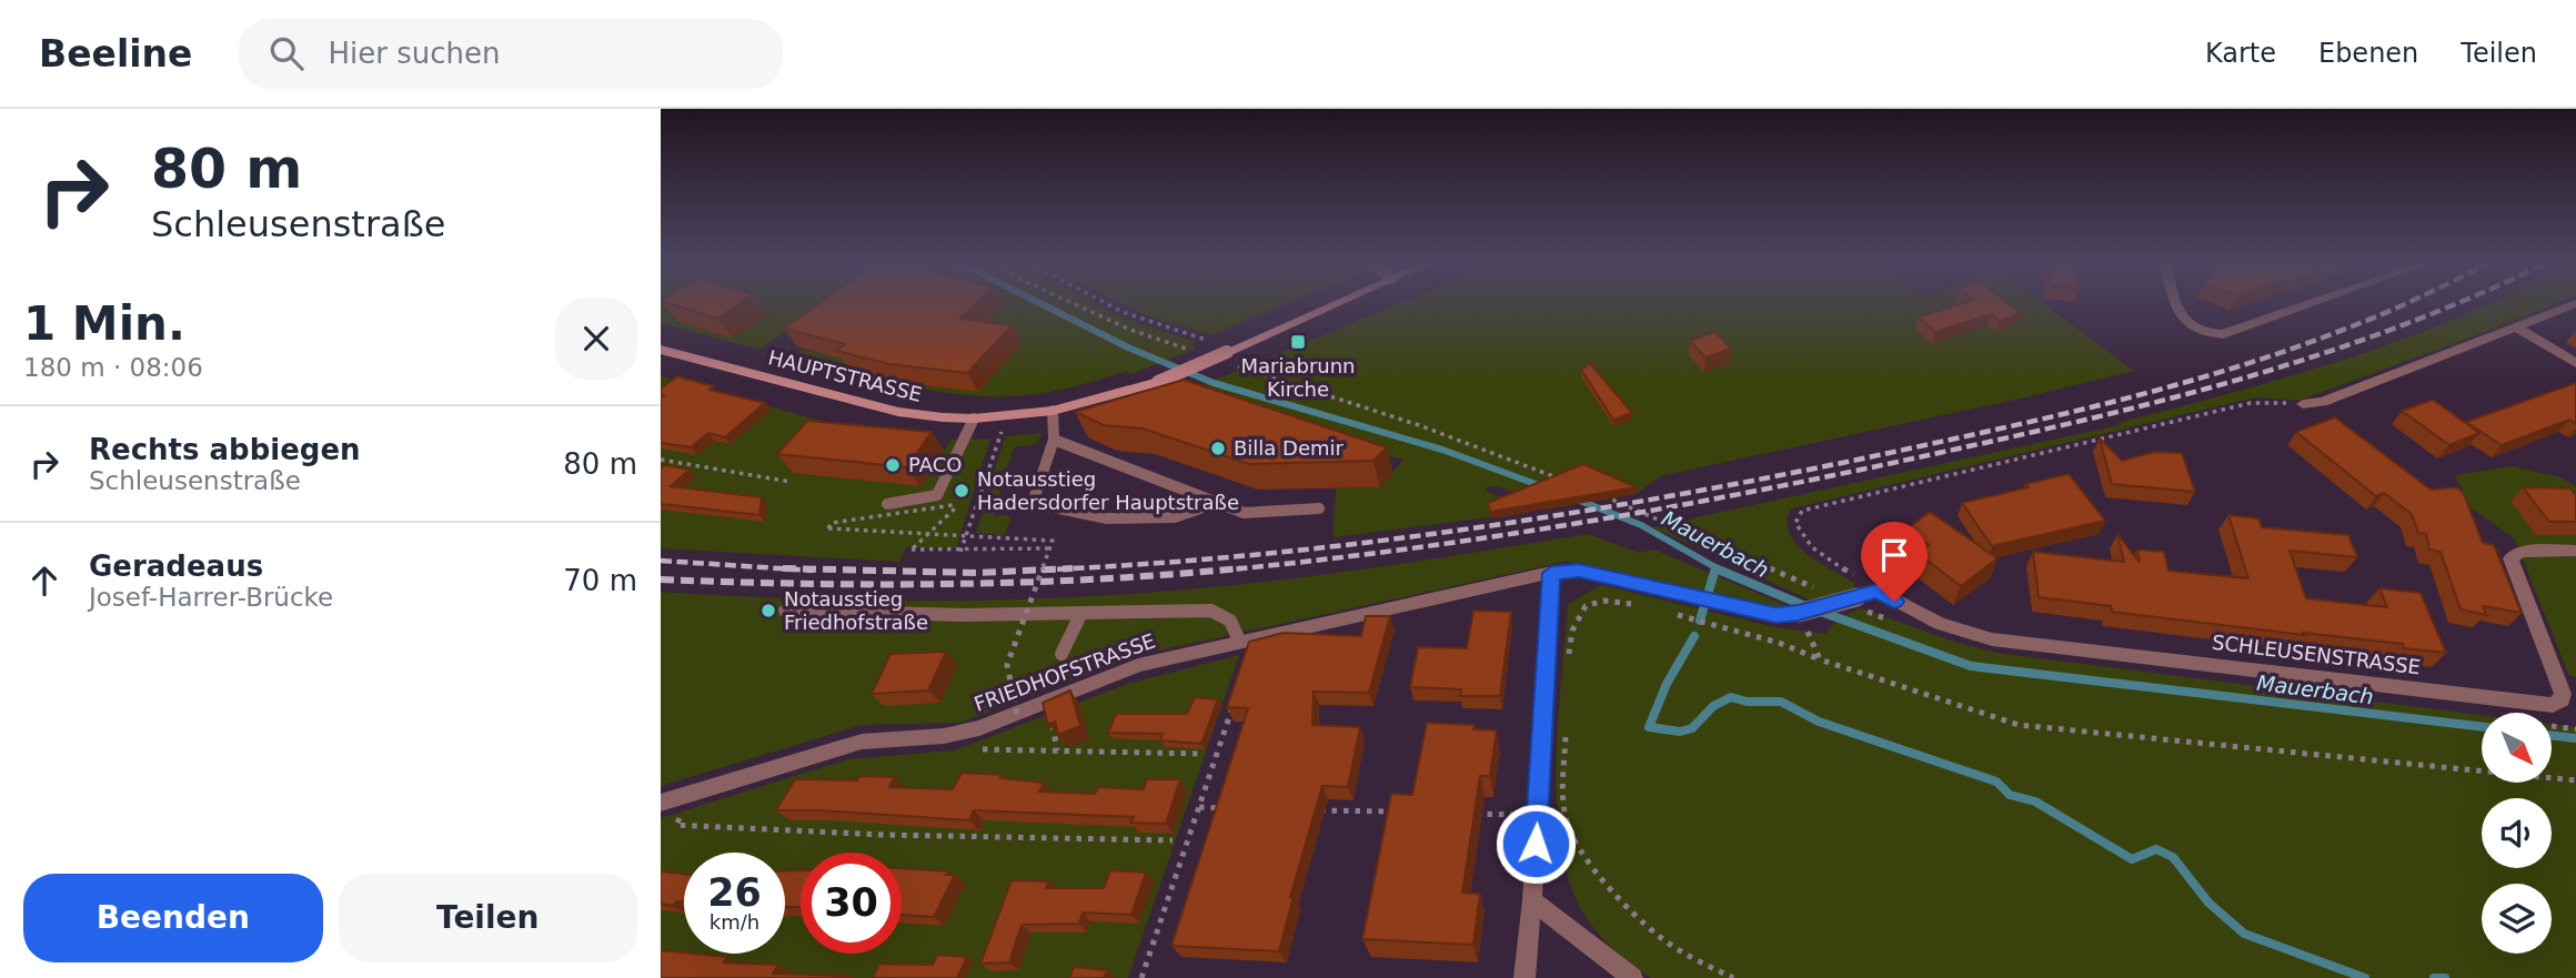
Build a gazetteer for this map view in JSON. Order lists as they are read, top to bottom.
{
  "streets": {
    "main road": ["HAUPTSTRASSE"],
    "street": ["SCHLEUSENSTRASSE", "FRIEDHOFSTRASSE"]
  },
  "water": ["Mauerbach"],
  "places": {
    "transit": ["Mariabrunn Kirche"],
    "other": [
      "Billa Demir",
      "PACO",
      "Notausstieg Hadersdorfer Hauptstraße",
      "Notausstieg Friedhofstraße"
    ]
  },
  "north": "bottom right",
  "page": {
    "header": "Beeline",
    "search": "Hier suchen",
    "nav": ["Karte", "Ebenen", "Teilen"],
    "turn": ["80 m", "Schleusenstraße"],
    "heading": ["1 Min.", "180 m · 08:06"],
    "list": [
      {
        "name": "Rechts abbiegen",
        "note": "Schleusenstraße",
        "value": "80 m"
      },
      {
        "name": "Geradeaus",
        "note": "Josef-Harrer-Brücke",
        "value": "70 m"
      }
    ],
    "speed": "26 km/h",
    "limit": "30",
    "buttons": ["Beenden", "Teilen"]
  }
}
